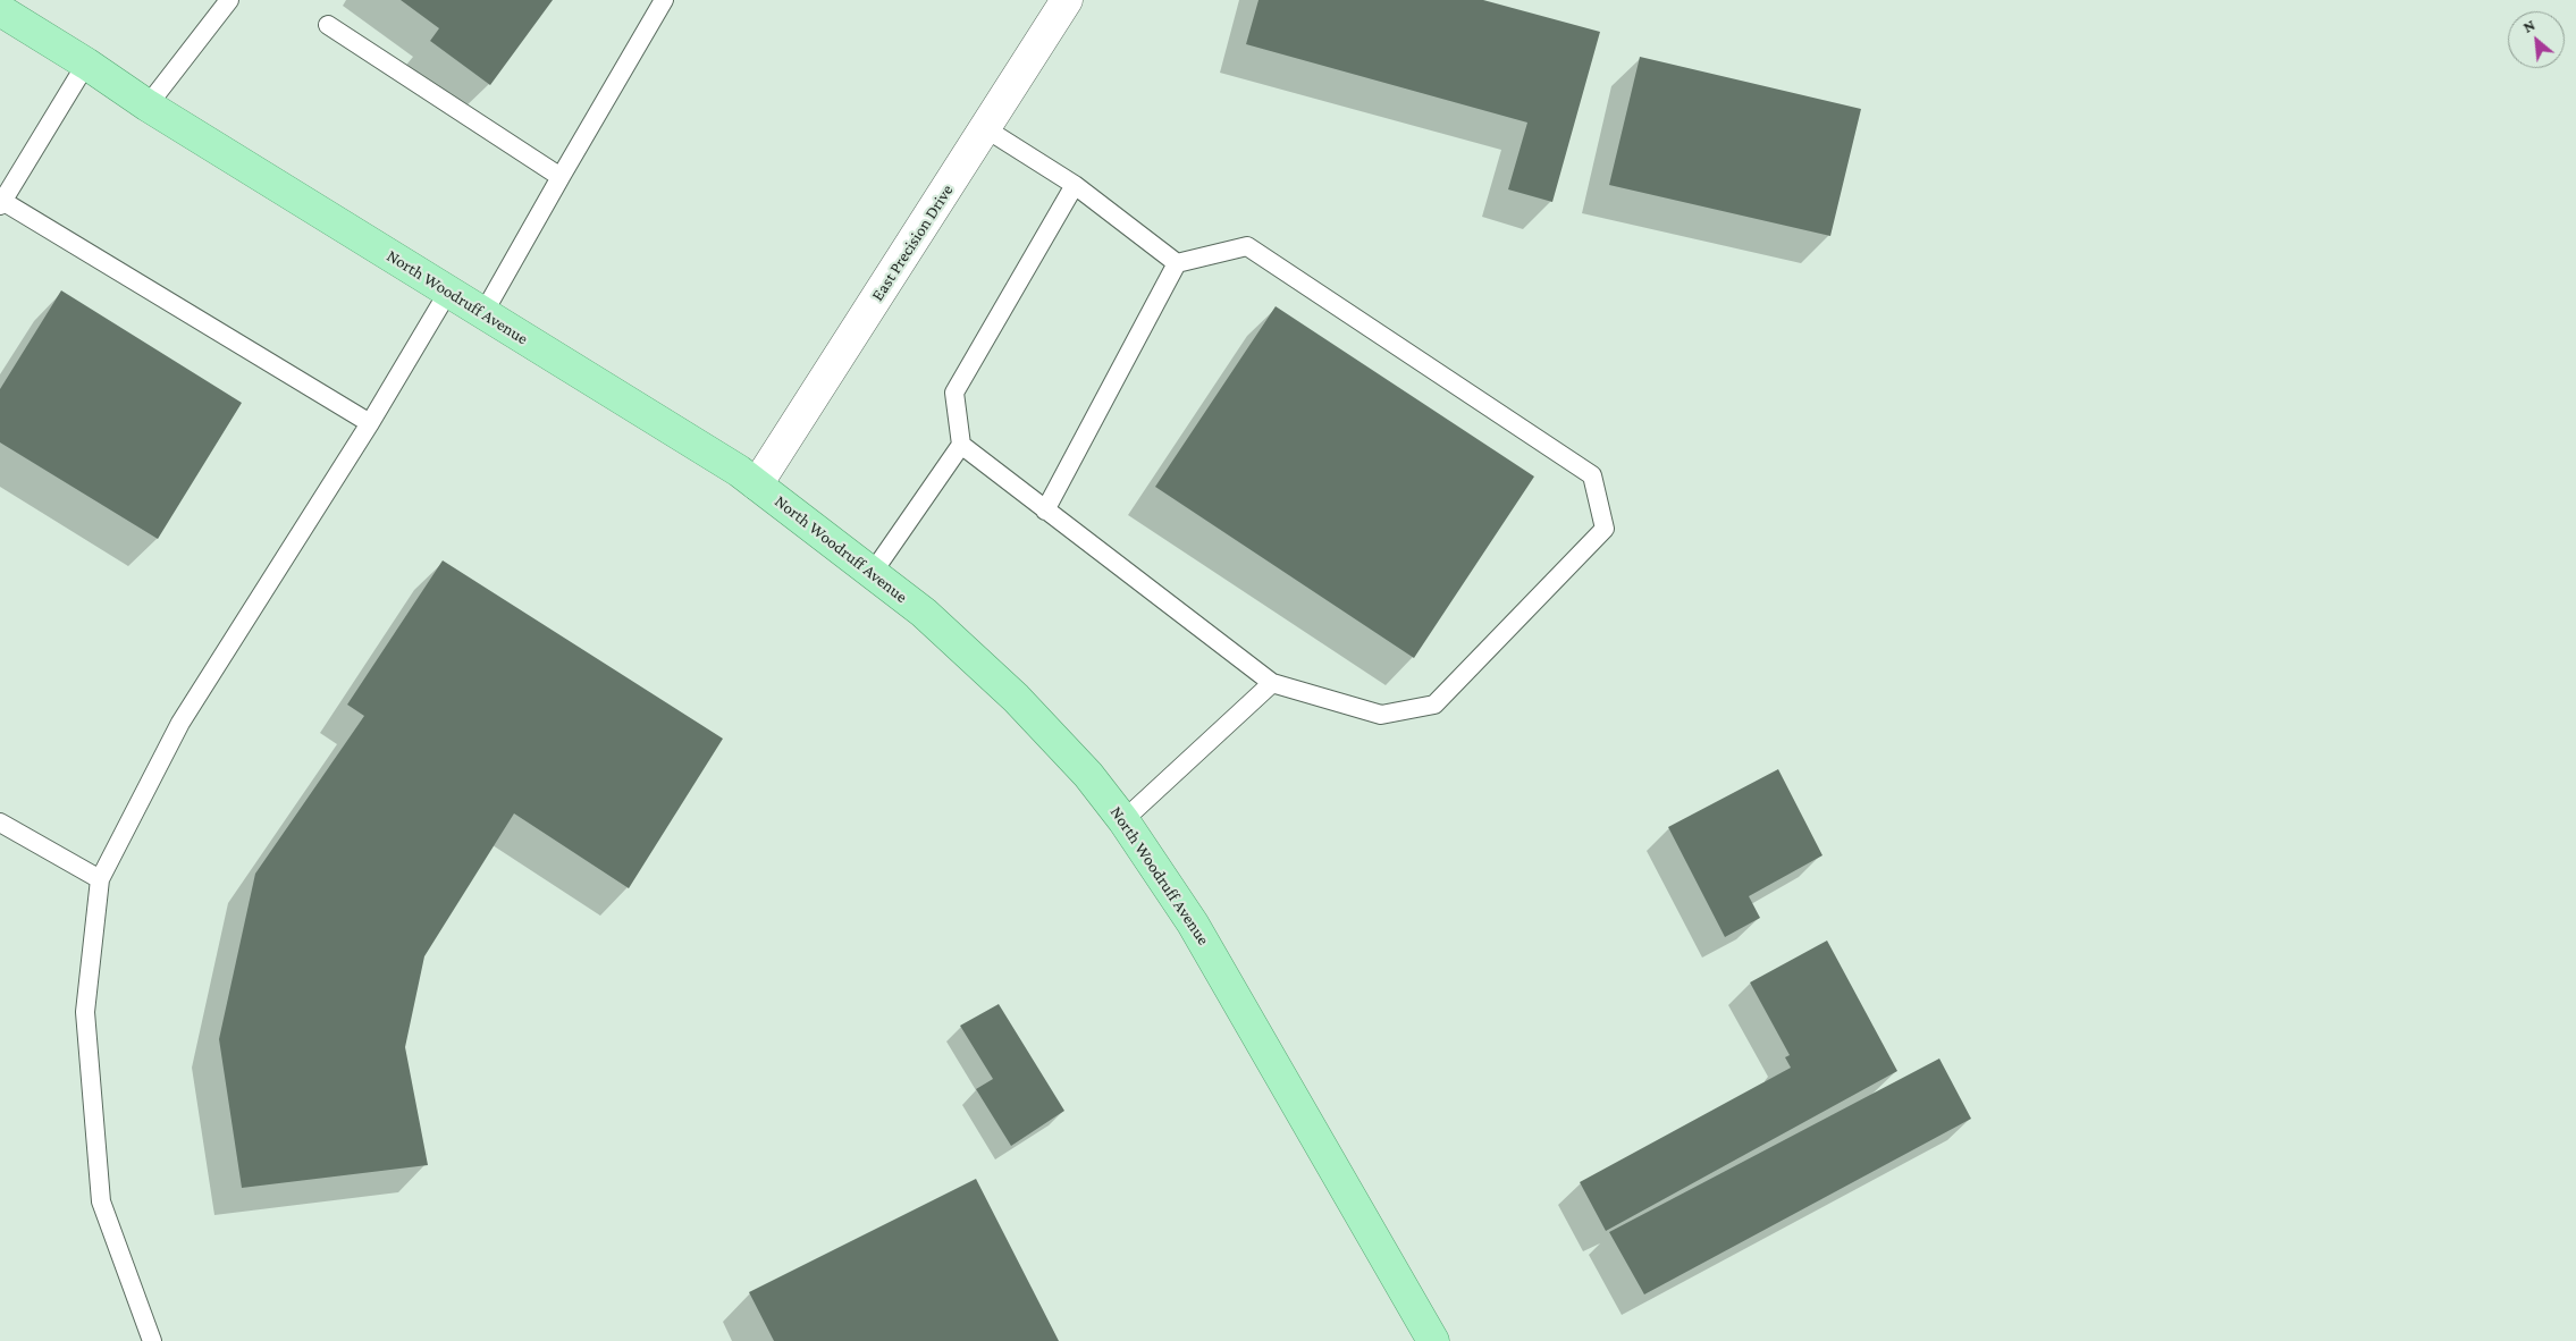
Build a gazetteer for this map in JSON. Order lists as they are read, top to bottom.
{
  "streets": {
    "main road": ["North Woodruff Avenue"],
    "street": ["East Precision Drive"]
  },
  "crossings": [
    ["East Precision Drive", "North Woodruff Avenue"]
  ],
  "north": "top left"
}
